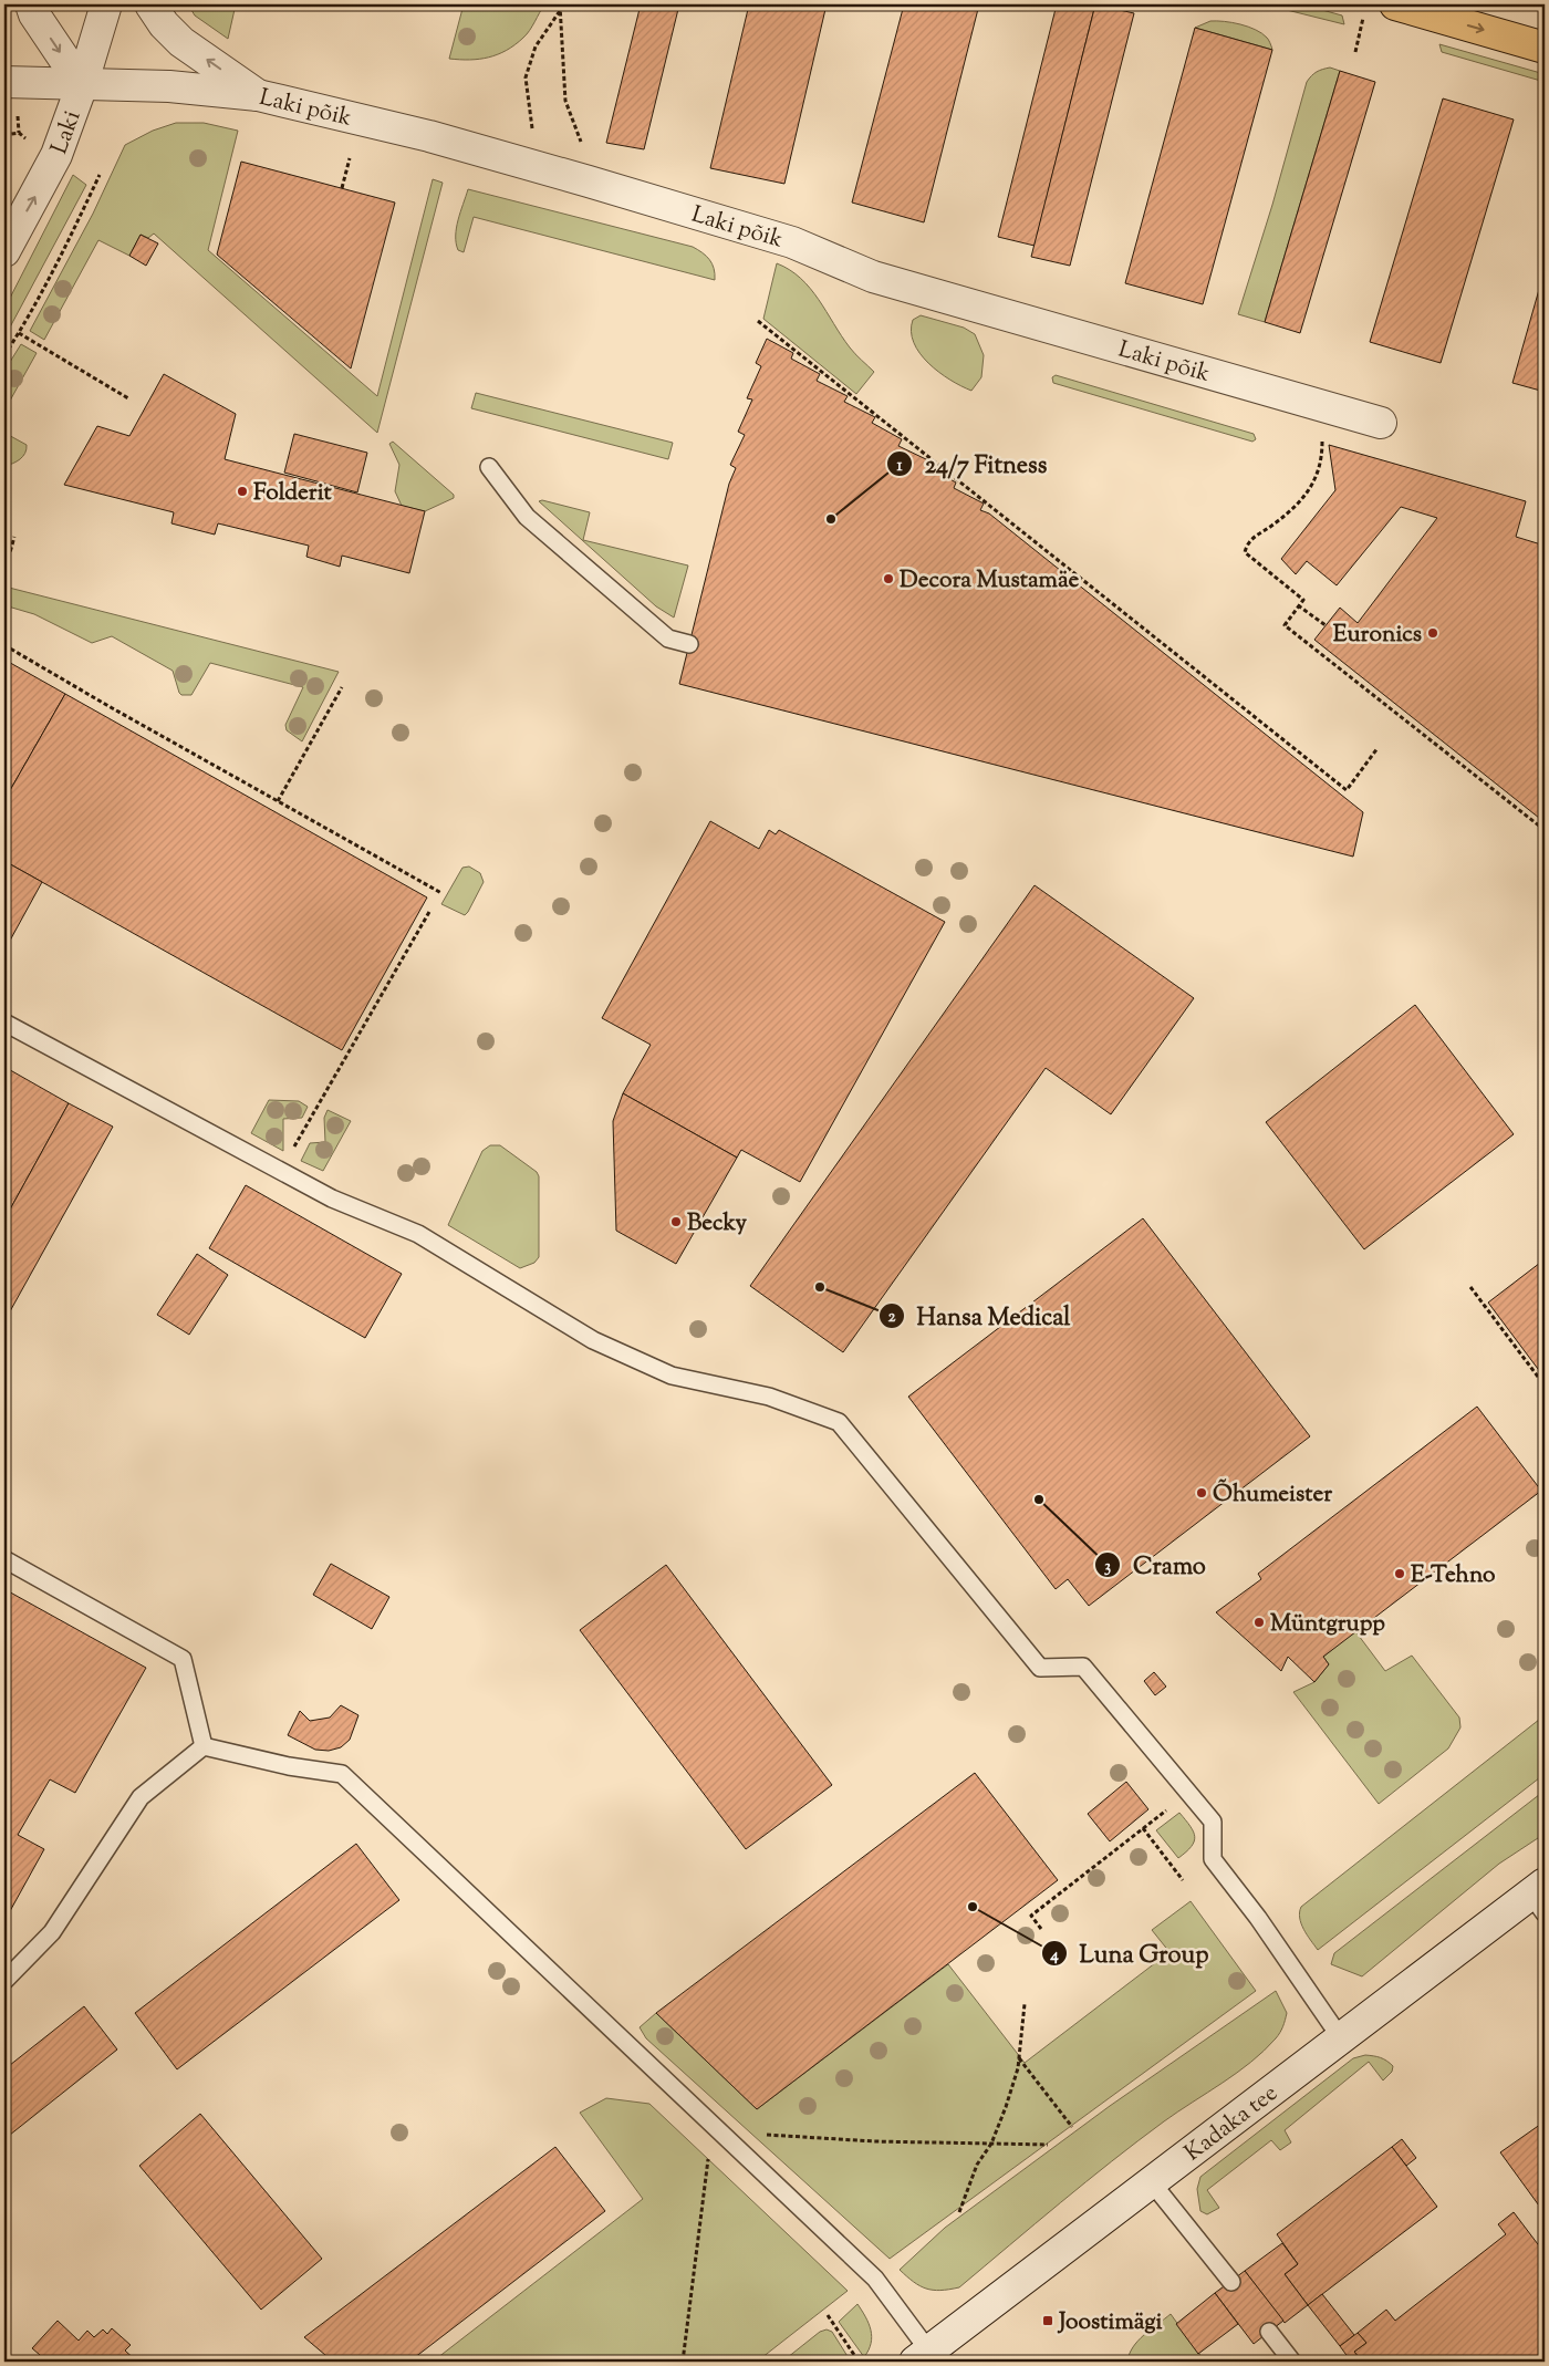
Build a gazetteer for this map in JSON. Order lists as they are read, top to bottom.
{
  "streets": {
    "street": ["Laki põik", "Laki", "Kadaka tee"]
  },
  "crossings": [
    ["Laki põik", "Laki"]
  ],
  "one_way": ["Laki"],
  "places": {
    "other": [
      "Folderit",
      "24/7 Fitness",
      "Decora Mustamäe",
      "Euronics",
      "Becky",
      "Hansa Medical",
      "Õhumeister",
      "Cramo",
      "E-Tehno",
      "Müntgrupp",
      "Luna Group"
    ],
    "transit": ["Joostimägi"]
  }
}
